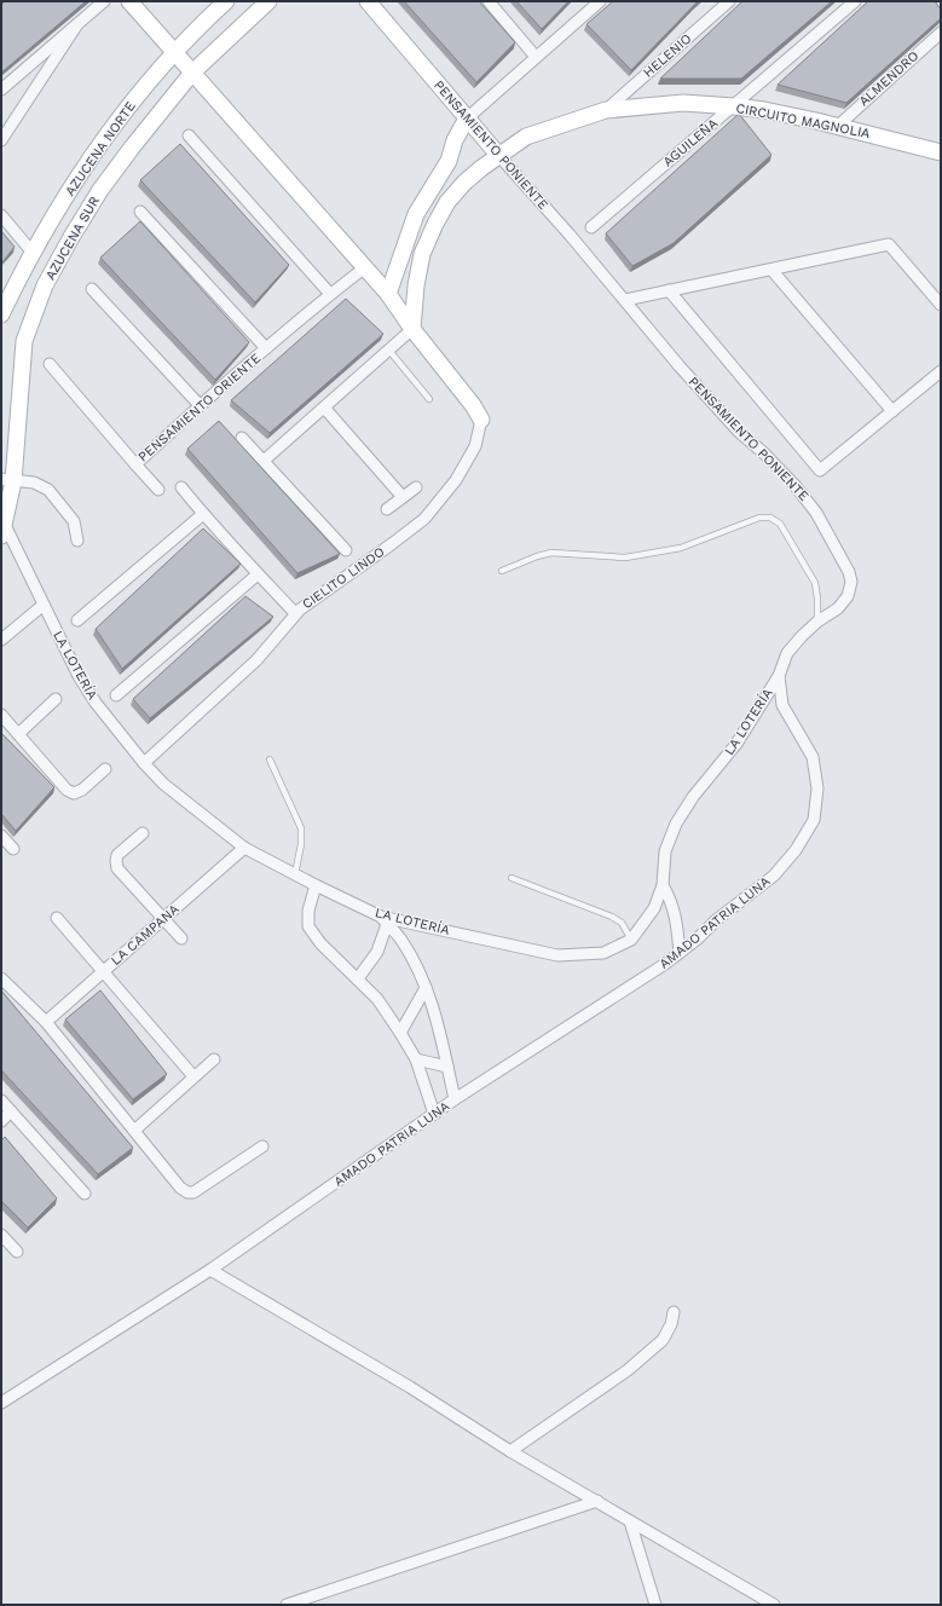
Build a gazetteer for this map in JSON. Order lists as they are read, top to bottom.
{
  "streets": {
    "street": [
      "HELENIO",
      "ALMENDRO",
      "CIRCUITO MAGNOLIA",
      "AGUILEÑA",
      "PENSAMIENTO PONIENTE",
      "AZUCENA NORTE",
      "AZUCENA SUR",
      "PENSAMIENTO ORIENTE",
      "CIELITO LINDO",
      "LA LOTERÍA",
      "AMADO PATRIA LUNA",
      "LA CAMPANA"
    ]
  },
  "crossings": [
    ["HELENIO", "CIRCUITO MAGNOLIA"],
    ["ALMENDRO", "CIRCUITO MAGNOLIA"],
    ["CIRCUITO MAGNOLIA", "AGUILEÑA"],
    ["CIRCUITO MAGNOLIA", "PENSAMIENTO PONIENTE"],
    ["PENSAMIENTO PONIENTE", "LA LOTERÍA"],
    ["PENSAMIENTO PONIENTE", "AMADO PATRIA LUNA"],
    ["AZUCENA SUR", "LA LOTERÍA"],
    ["CIELITO LINDO", "LA LOTERÍA"],
    ["LA LOTERÍA", "LA CAMPANA"]
  ]
}
